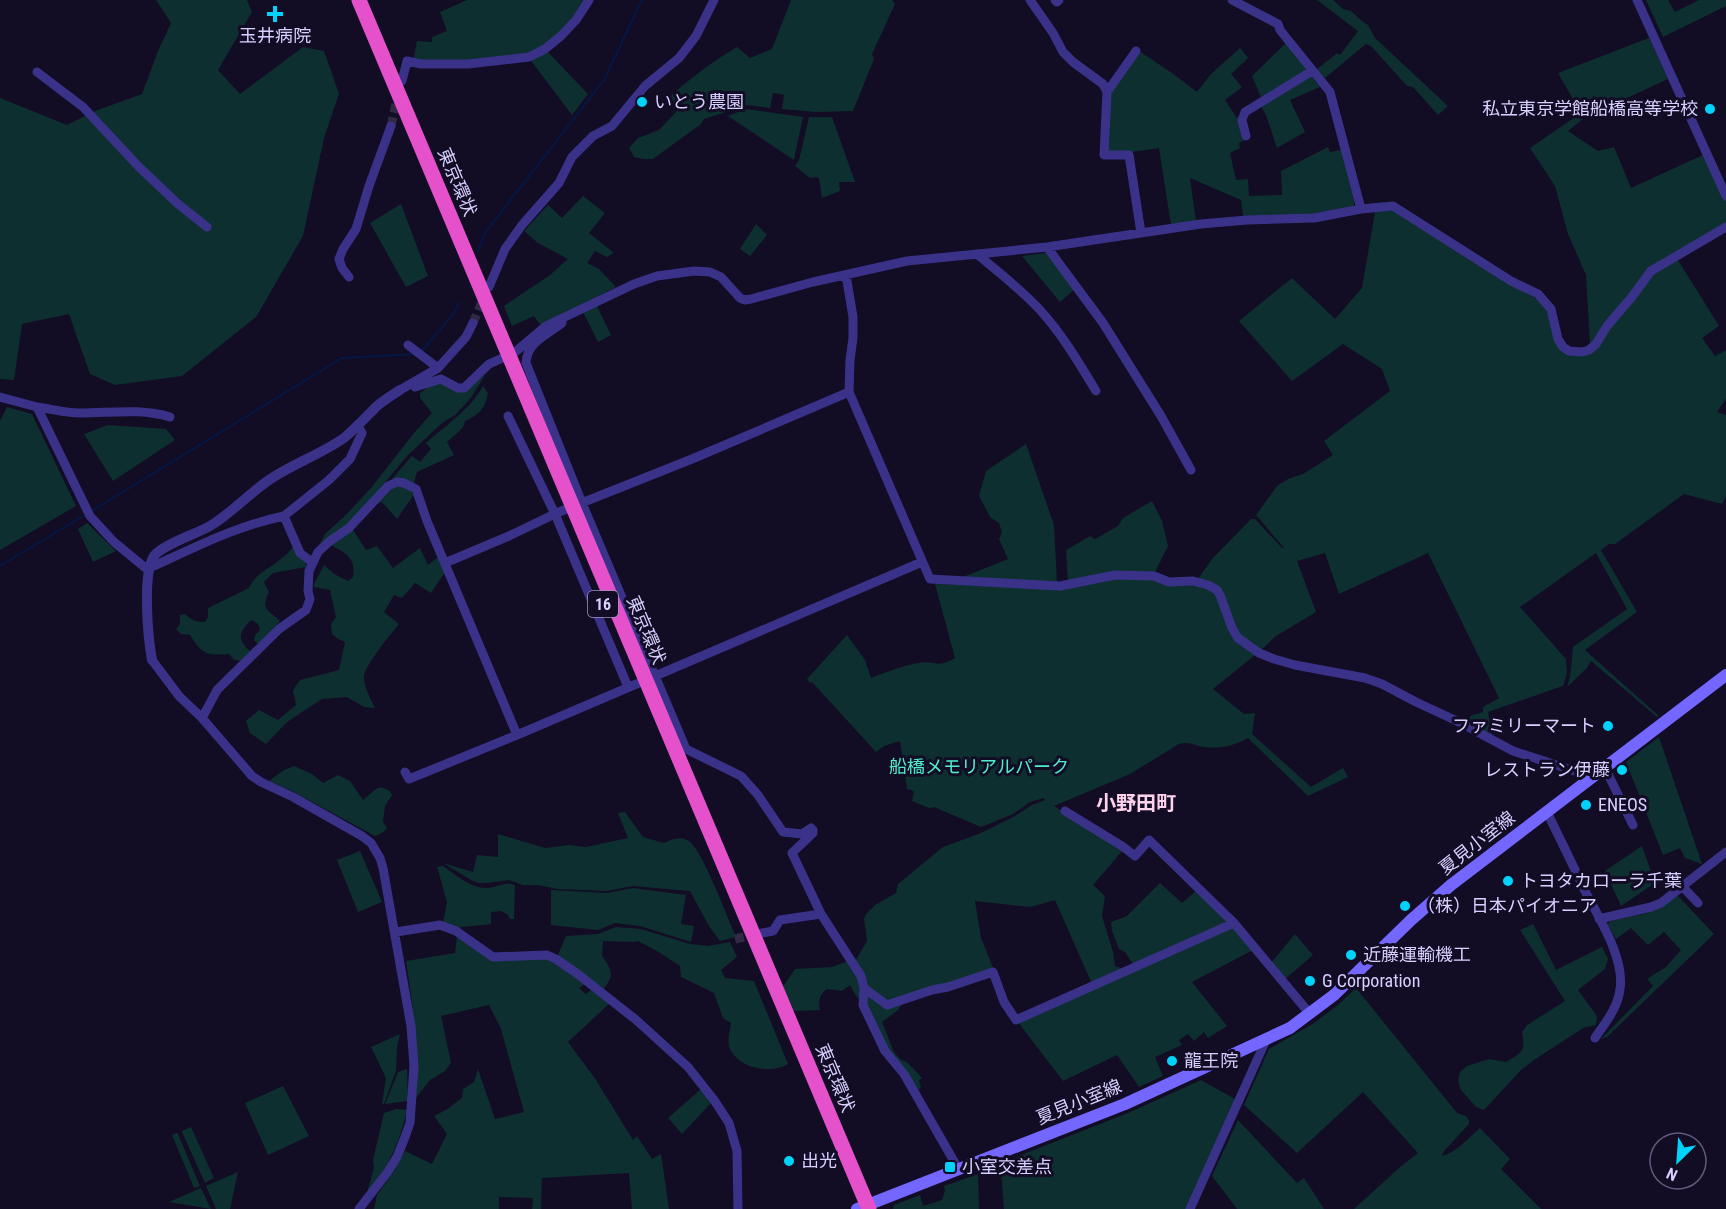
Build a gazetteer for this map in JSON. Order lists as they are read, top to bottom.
{
  "streets": {
    "highway": ["東京環状", "16"],
    "main road": ["夏見小室線"]
  },
  "crossings": [
    ["東京環状", "夏見小室線"]
  ],
  "districts": ["小野田町"],
  "parks": ["船橋メモリアルパーク"],
  "places": {
    "health": ["玉井病院"],
    "other": [
      "いとう農園",
      "私立東京学館船橋高等学校",
      "ファミリーマート",
      "レストラン伊藤",
      "ENEOS",
      "トヨタカローラ千葉",
      "（株）日本パイオニア",
      "近藤運輸機工",
      "G Corporation",
      "龍王院",
      "出光"
    ],
    "transit": ["小室交差点"]
  },
  "north": "bottom left"
}
